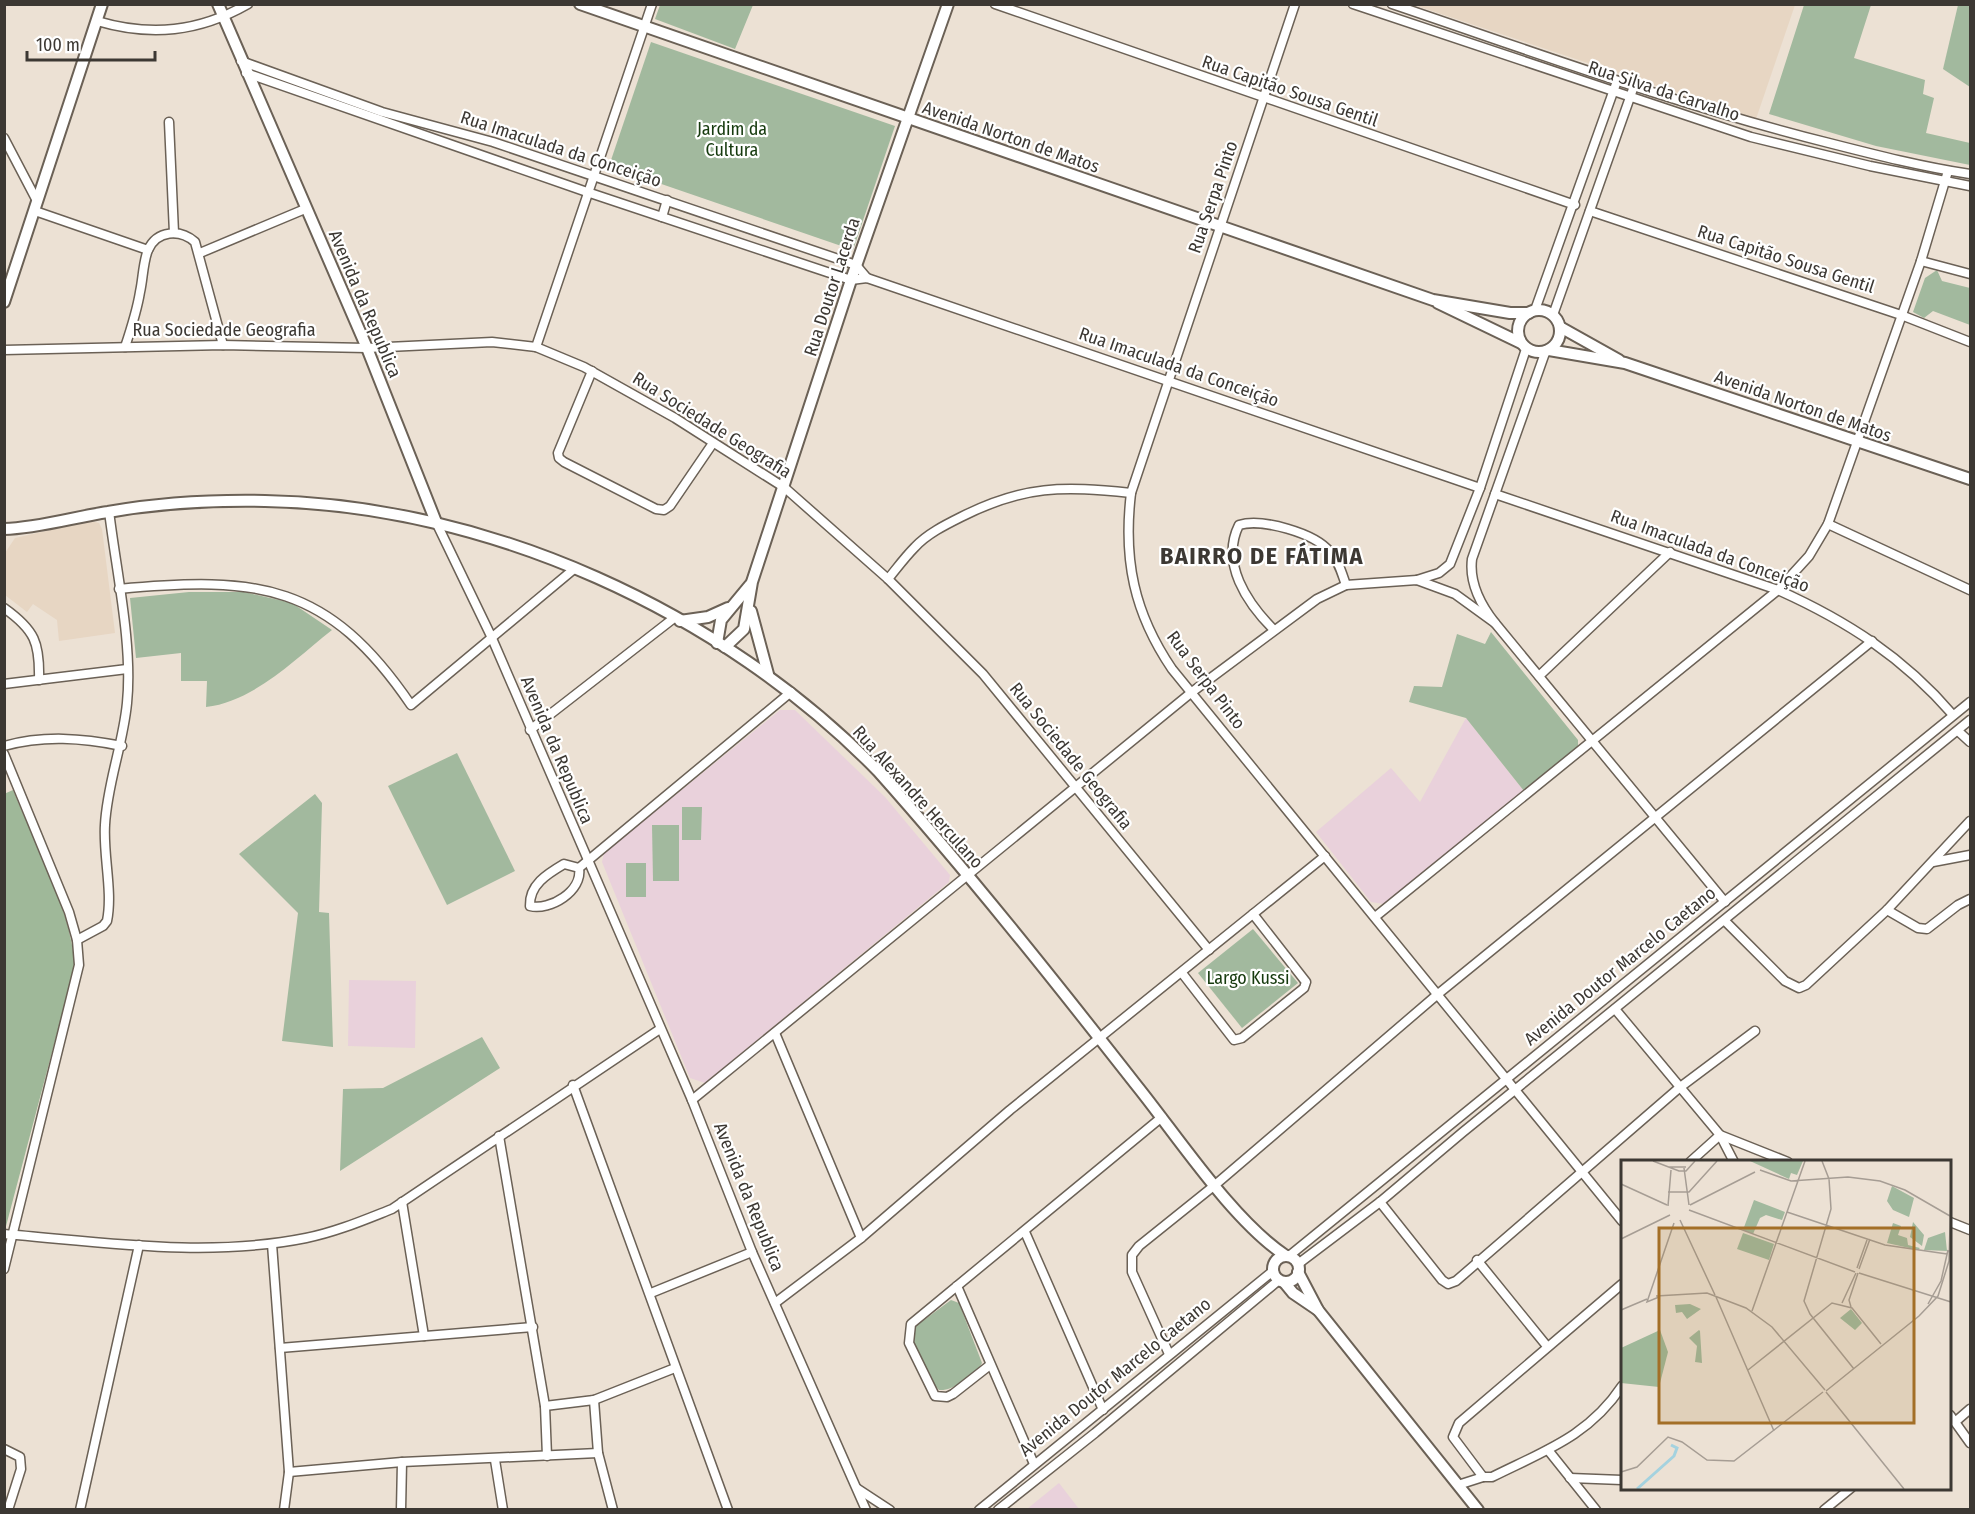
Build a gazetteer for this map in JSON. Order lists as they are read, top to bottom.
{
  "streets": {
    "main road": [
      "Avenida Norton de Matos",
      "Rua Doutor Lacerda",
      "Avenida da Republica",
      "Rua Alexandre Herculano",
      "Avenida Doutor Marcelo Caetano"
    ],
    "street": [
      "Rua Capitão Sousa Gentil",
      "Rua Silva da Carvalho",
      "Rua Imaculada da Conceição",
      "Rua Serpa Pinto",
      "Rua Sociedade Geografia"
    ]
  },
  "crossings": [
    ["Rua Capitão Sousa Gentil", "Rua Serpa Pinto"],
    ["Avenida Norton de Matos", "Rua Serpa Pinto"],
    ["Avenida Norton de Matos", "Rua Doutor Lacerda"],
    ["Rua Imaculada da Conceição", "Rua Serpa Pinto"],
    ["Rua Imaculada da Conceição", "Rua Doutor Lacerda"],
    ["Rua Imaculada da Conceição", "Avenida da Republica"],
    ["Rua Imaculada da Conceição", "Avenida Doutor Marcelo Caetano"],
    ["Rua Serpa Pinto", "Avenida Doutor Marcelo Caetano"],
    ["Rua Doutor Lacerda", "Rua Sociedade Geografia"],
    ["Rua Doutor Lacerda", "Rua Alexandre Herculano"],
    ["Avenida da Republica", "Rua Sociedade Geografia"],
    ["Avenida da Republica", "Rua Alexandre Herculano"],
    ["Rua Alexandre Herculano", "Avenida Doutor Marcelo Caetano"]
  ],
  "districts": ["BAIRRO DE FÁTIMA"],
  "parks": ["Jardim da Cultura", "Largo Kussi"],
  "scale_bar": "100 m"
}
